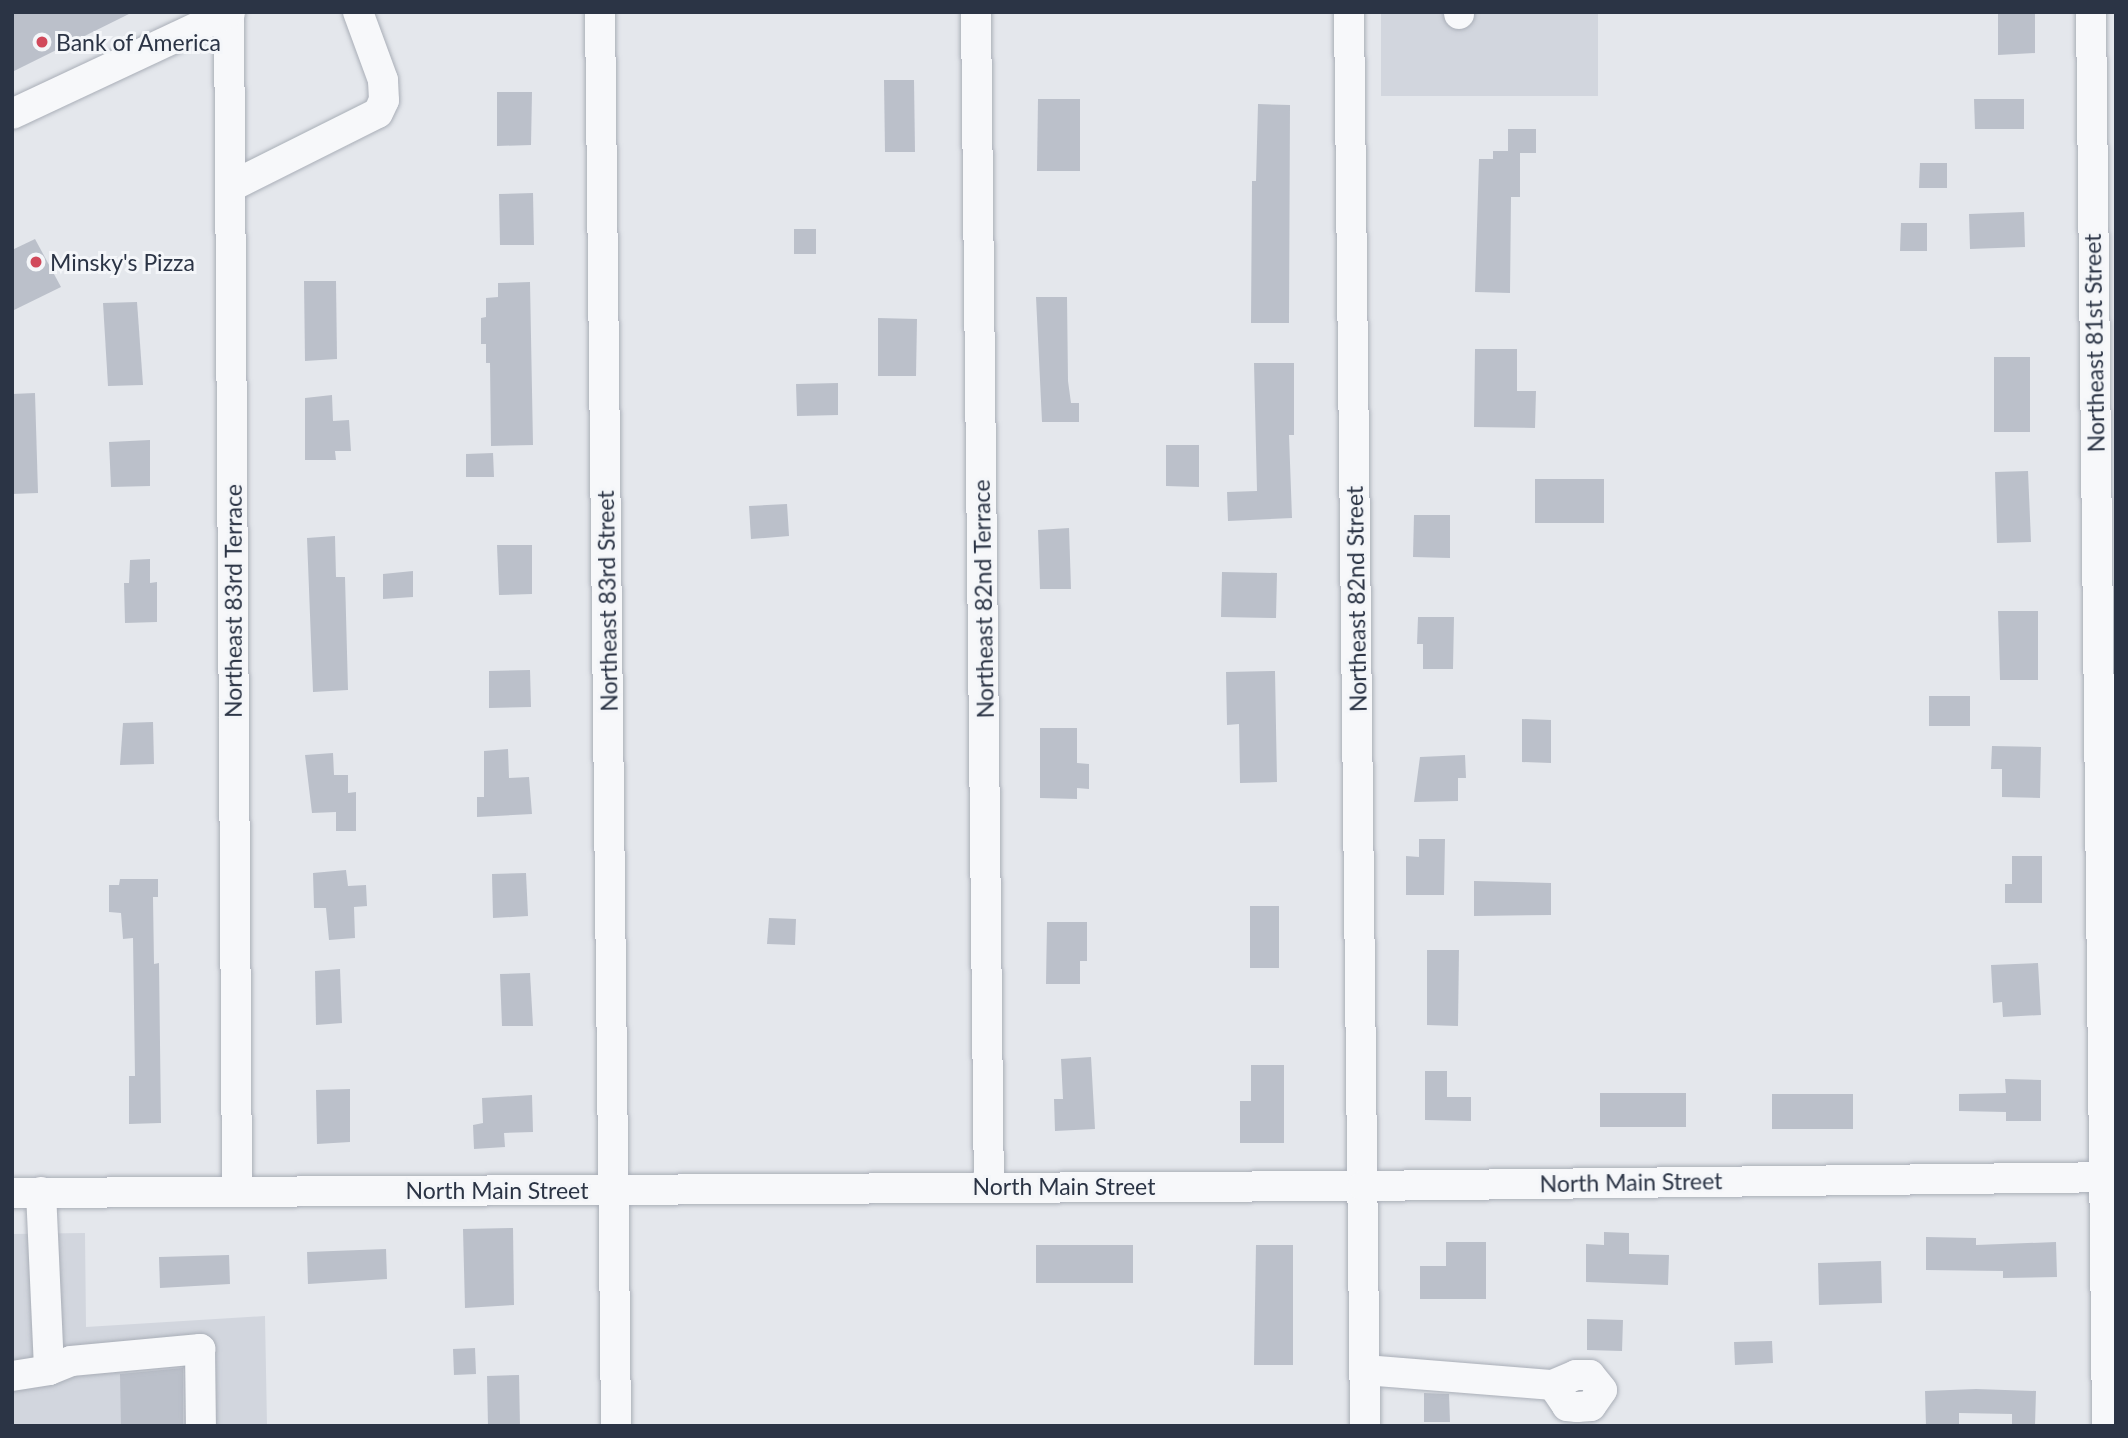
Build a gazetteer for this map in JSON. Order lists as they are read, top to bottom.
{
  "streets": {
    "street": [
      "Northeast 81st Street",
      "Northeast 82nd Terrace",
      "Northeast 82nd Street",
      "Northeast 83rd Terrace",
      "Northeast 83rd Street",
      "North Main Street"
    ]
  },
  "crossings": [
    ["Northeast 81st Street", "North Main Street"],
    ["Northeast 82nd Terrace", "North Main Street"],
    ["Northeast 82nd Street", "North Main Street"],
    ["Northeast 83rd Terrace", "North Main Street"],
    ["Northeast 83rd Street", "North Main Street"]
  ],
  "places": ["Bank of America", "Minsky's Pizza"]
}
